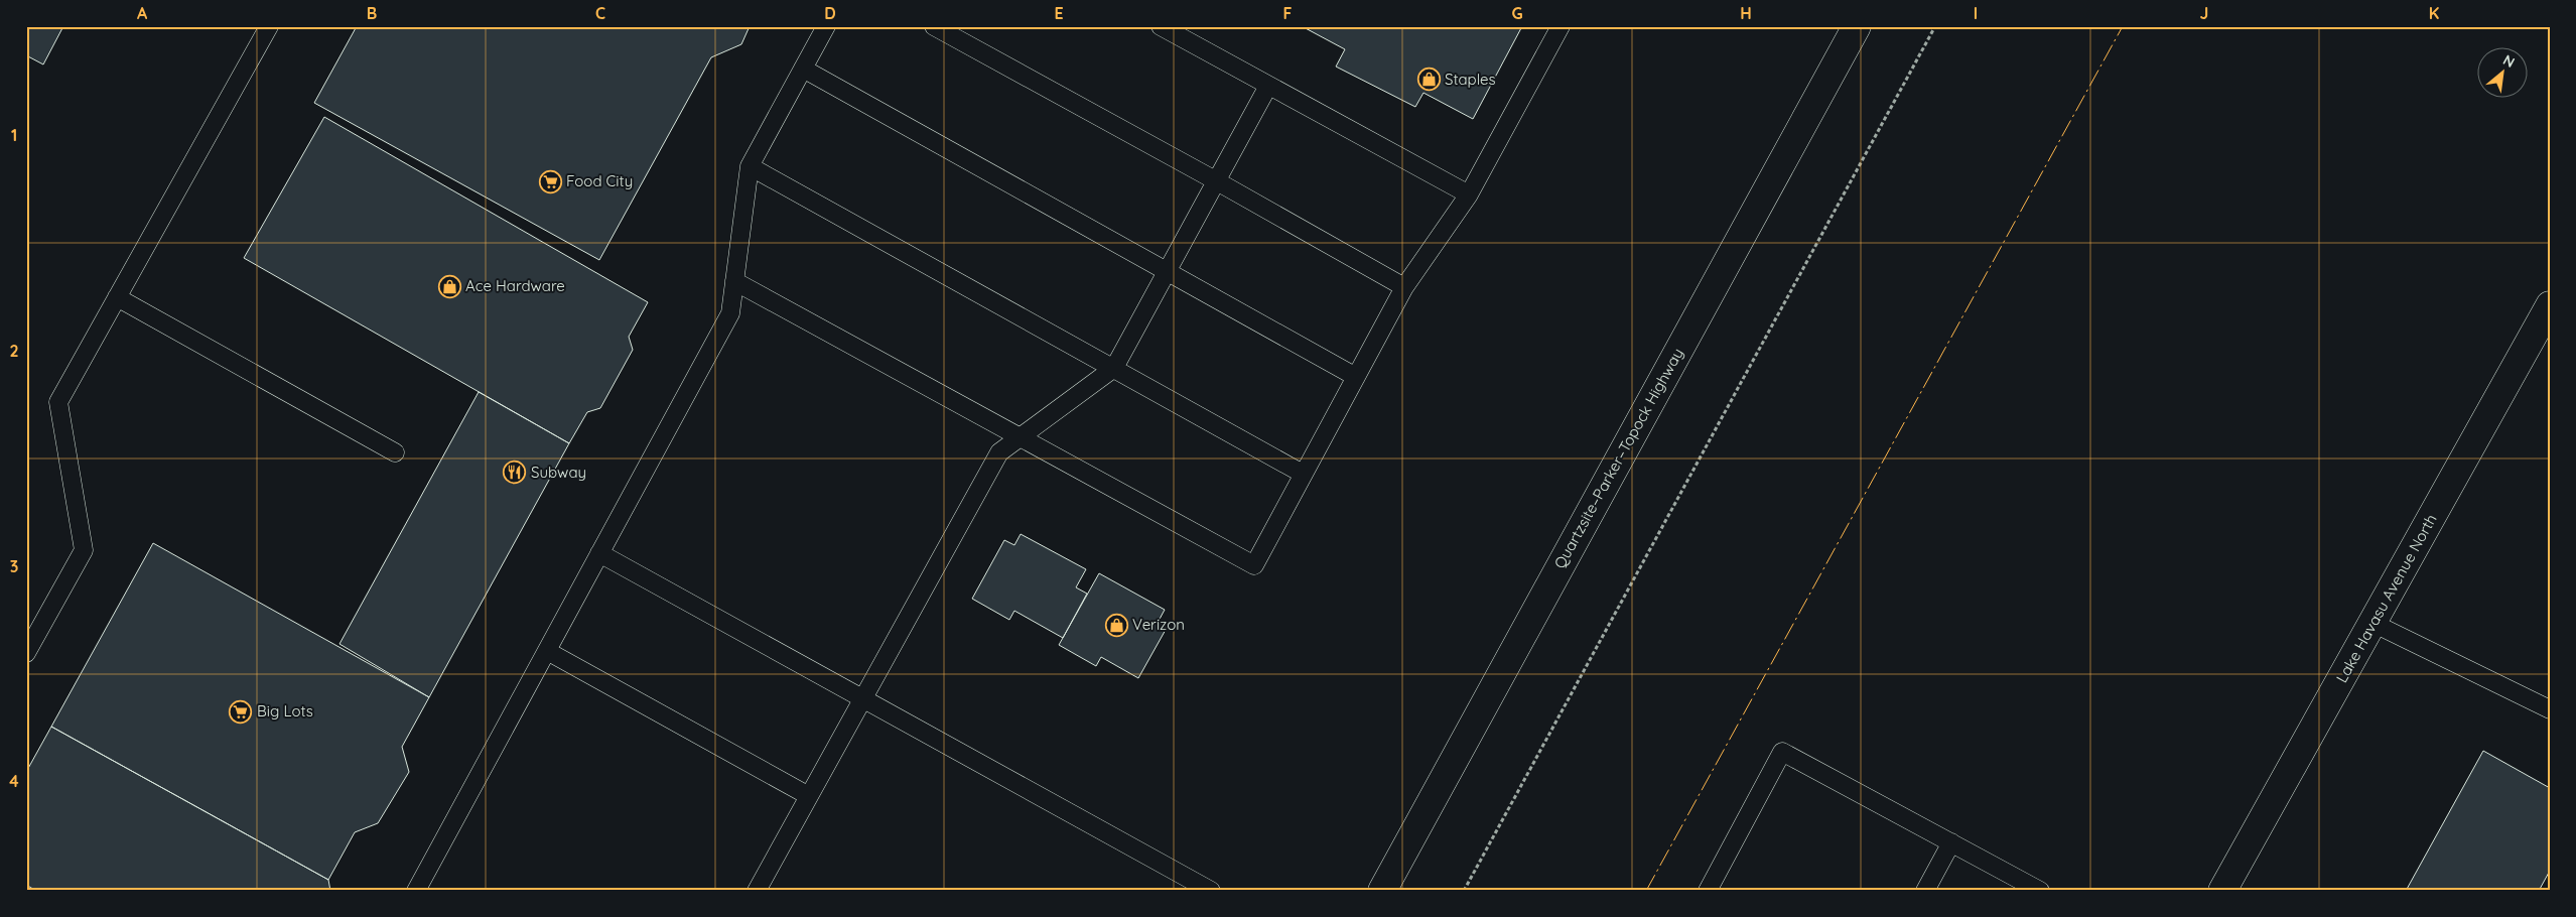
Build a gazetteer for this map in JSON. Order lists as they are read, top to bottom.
{
  "streets": {
    "main road": ["Quartzsite–Parker–Topock Highway", "Lake Havasu Avenue North"]
  },
  "places": {
    "shop": ["Staples", "Ace Hardware", "Verizon"],
    "supermarket": ["Food City", "Big Lots"],
    "restaurant": ["Subway"]
  },
  "north": "top right",
  "grid": {
    "columns": [
      "A",
      "B",
      "C",
      "D",
      "E",
      "F",
      "G",
      "H",
      "I",
      "J",
      "K"
    ],
    "rows": [
      "1",
      "2",
      "3",
      "4"
    ]
  }
}
